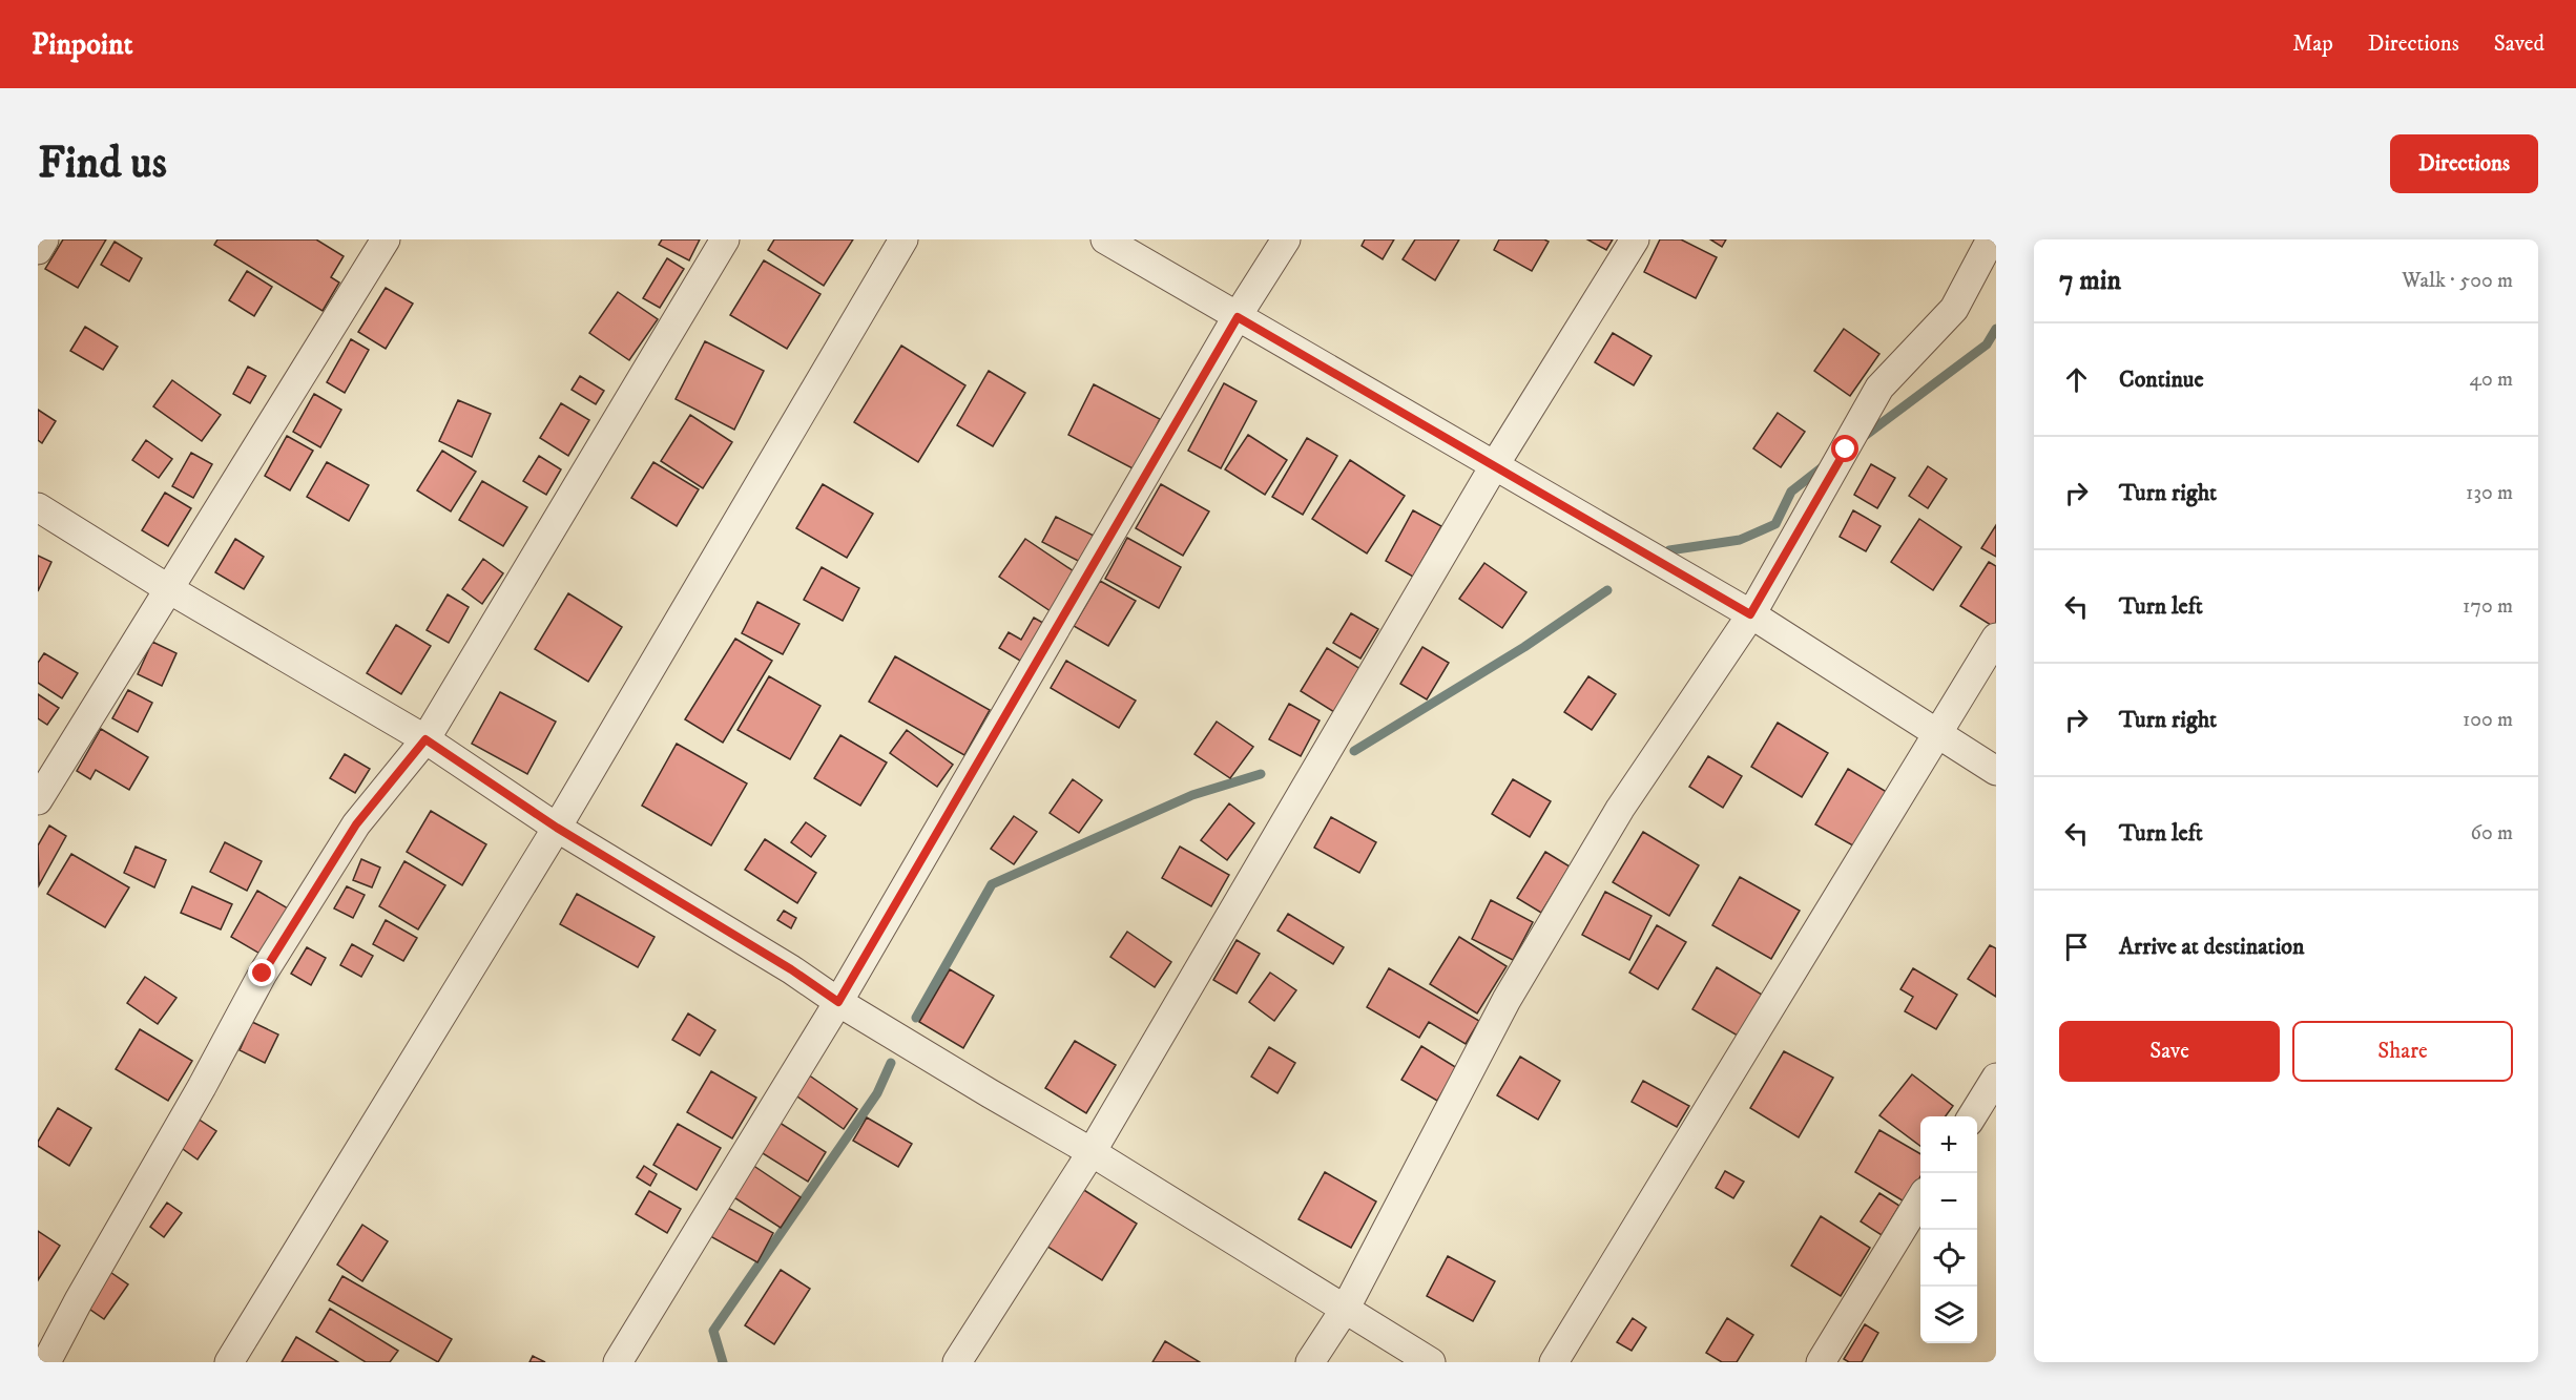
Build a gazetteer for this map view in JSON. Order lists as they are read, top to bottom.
{
  "page": {
    "header": "Pinpoint",
    "nav": ["Map", "Directions", "Saved"],
    "buttons": [
      "Directions",
      ["Save", "Share"]
    ],
    "title": "Find us",
    "heading": ["7 min", "Walk · 500 m"],
    "list": [
      ["Continue", "40 m"],
      ["Turn right", "130 m"],
      ["Turn left", "170 m"],
      ["Turn right", "100 m"],
      ["Turn left", "60 m"],
      "Arrive at destination"
    ],
    "map_buttons": ["+", "−"]
  }
}
